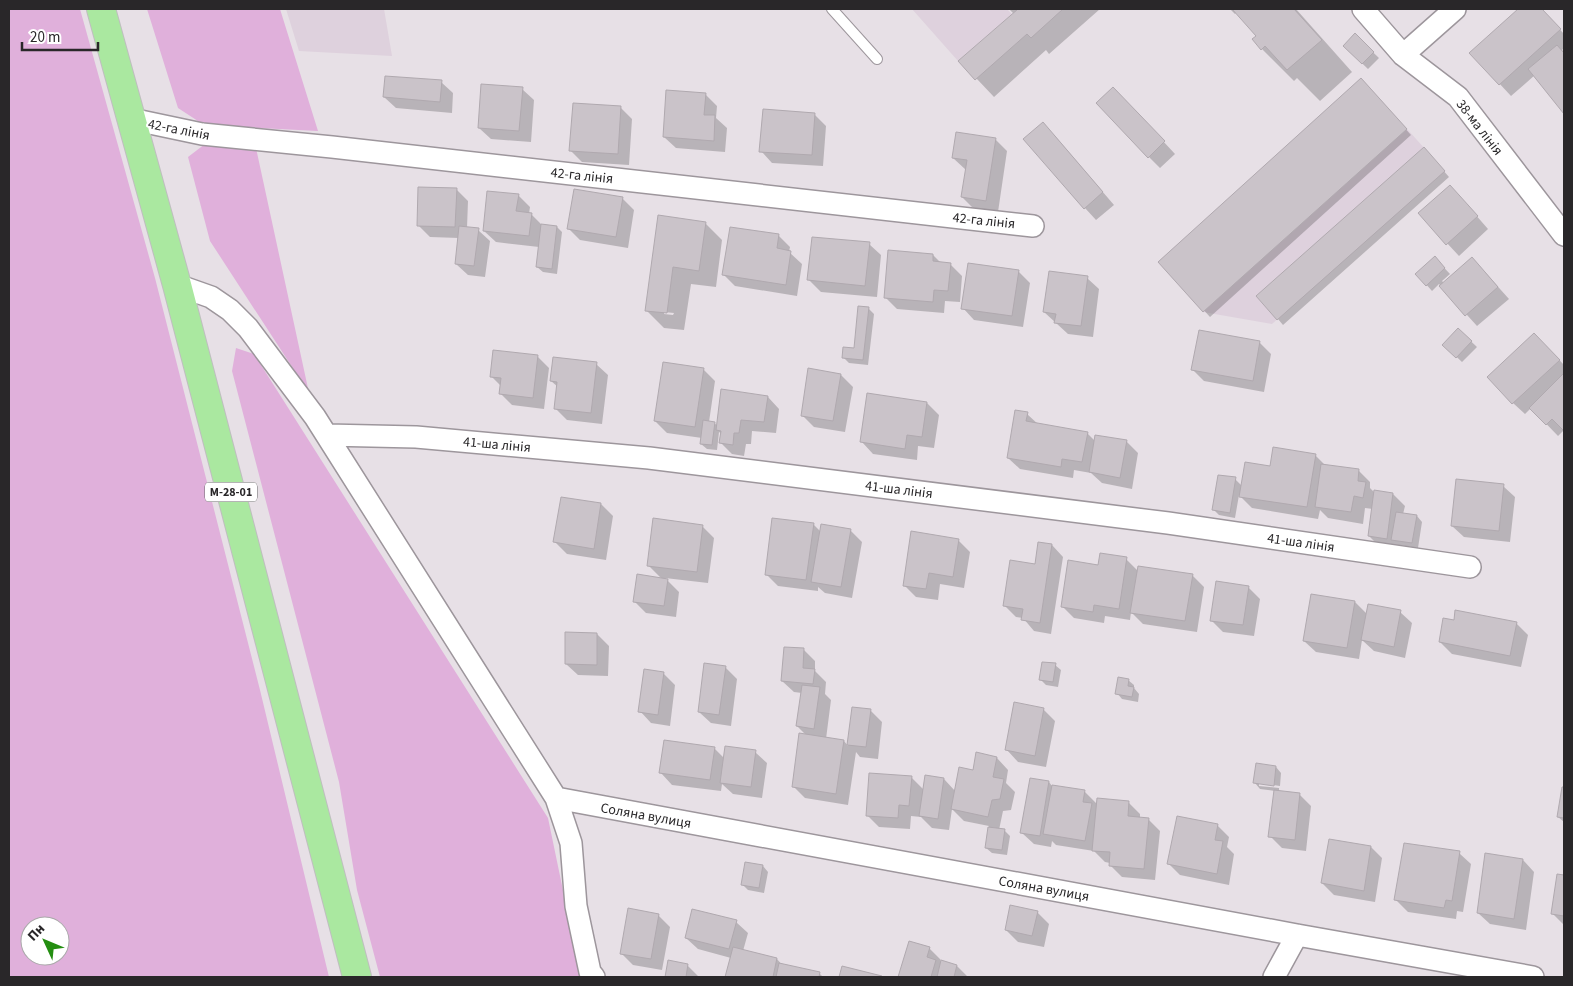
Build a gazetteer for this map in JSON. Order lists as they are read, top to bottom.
{
  "streets": {
    "highway": ["М-28-01"],
    "street": [
      "38-ма лінія",
      "42-га лінія",
      "41-ша лінія",
      "Соляна вулиця"
    ]
  },
  "crossings": [
    ["42-га лінія", "М-28-01"]
  ],
  "scale_bar": "20 m",
  "north": "top left"
}
